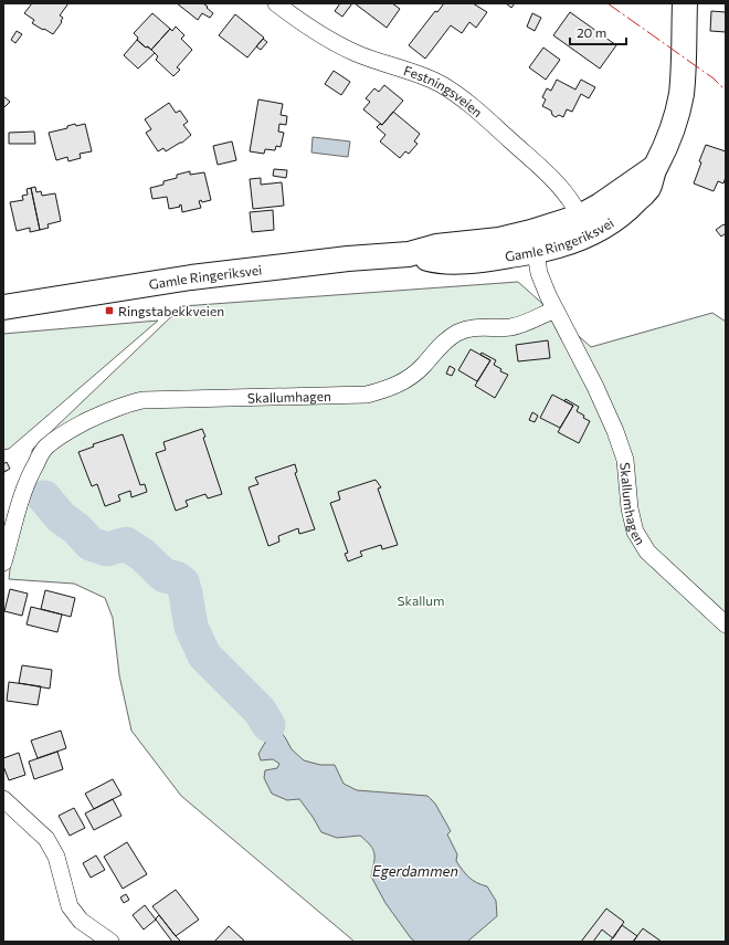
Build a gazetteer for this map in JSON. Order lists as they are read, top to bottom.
{
  "streets": {
    "main road": ["Gamle Ringeriksvei"],
    "street": ["Festningsveien", "Skallumhagen"]
  },
  "crossings": [
    ["Festningsveien", "Gamle Ringeriksvei"],
    ["Gamle Ringeriksvei", "Skallumhagen"]
  ],
  "water": ["Egerdammen"],
  "parks": ["Skallum"],
  "places": {
    "transit": ["Ringstabekkveien"]
  },
  "scale_bar": "20 m"
}
